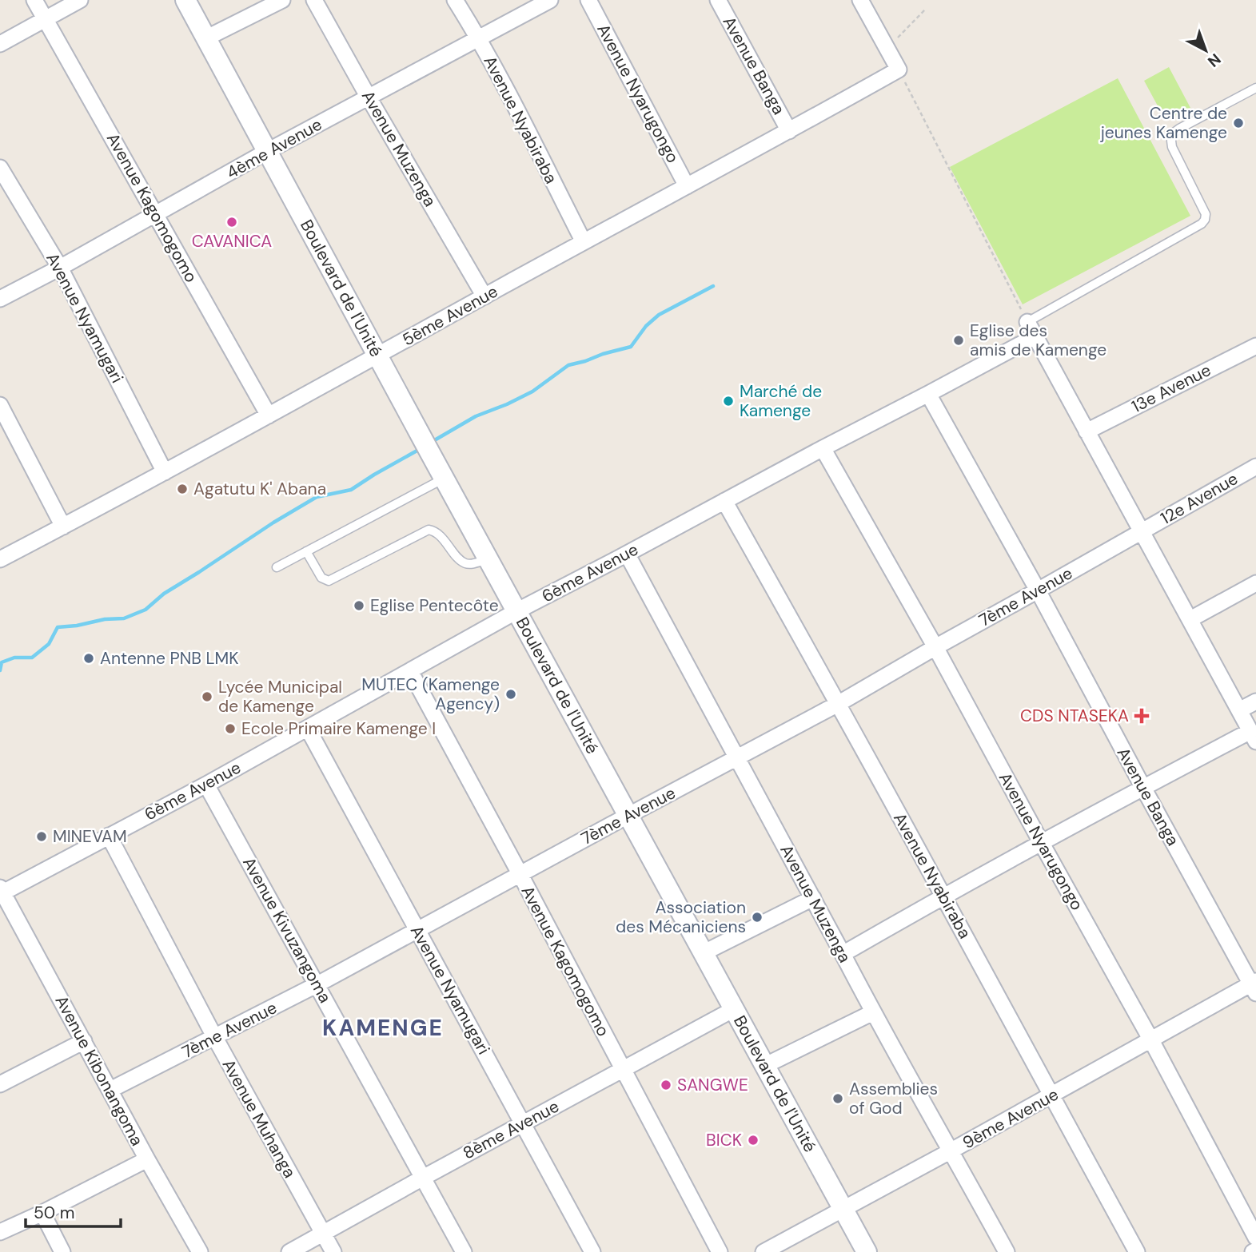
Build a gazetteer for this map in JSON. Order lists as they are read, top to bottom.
{
  "streets": {
    "street": [
      "Avenue Banga",
      "Avenue Nyarugongo",
      "Avenue Nyabiraba",
      "4ème Avenue",
      "Avenue Muzenga",
      "Avenue Kagomogomo",
      "Boulevard de l'Unité",
      "5ème Avenue",
      "Avenue Nyamugari",
      "13e Avenue",
      "12e Avenue",
      "6ème Avenue",
      "7ème Avenue",
      "Avenue Kivuzangoma",
      "Avenue Kibonangoma",
      "Avenue Muhanga",
      "9ème Avenue",
      "8ème Avenue"
    ]
  },
  "crossings": [
    ["Avenue Banga", "5ème Avenue"],
    ["Avenue Banga", "6ème Avenue"],
    ["Avenue Banga", "7ème Avenue"],
    ["Avenue Banga", "9ème Avenue"],
    ["Avenue Nyarugongo", "5ème Avenue"],
    ["Avenue Nyarugongo", "6ème Avenue"],
    ["Avenue Nyarugongo", "7ème Avenue"],
    ["Avenue Nyarugongo", "9ème Avenue"],
    ["Avenue Nyabiraba", "4ème Avenue"],
    ["Avenue Nyabiraba", "5ème Avenue"],
    ["Avenue Nyabiraba", "6ème Avenue"],
    ["Avenue Nyabiraba", "7ème Avenue"],
    ["Avenue Nyabiraba", "9ème Avenue"],
    ["4ème Avenue", "Avenue Muzenga"],
    ["4ème Avenue", "Avenue Kagomogomo"],
    ["4ème Avenue", "Boulevard de l'Unité"],
    ["4ème Avenue", "Avenue Nyamugari"],
    ["Avenue Muzenga", "5ème Avenue"],
    ["Avenue Muzenga", "6ème Avenue"],
    ["Avenue Muzenga", "7ème Avenue"],
    ["Avenue Muzenga", "9ème Avenue"],
    ["Avenue Kagomogomo", "5ème Avenue"],
    ["Avenue Kagomogomo", "6ème Avenue"],
    ["Avenue Kagomogomo", "7ème Avenue"],
    ["Avenue Kagomogomo", "8ème Avenue"],
    ["Boulevard de l'Unité", "5ème Avenue"],
    ["Boulevard de l'Unité", "6ème Avenue"],
    ["Boulevard de l'Unité", "7ème Avenue"],
    ["Boulevard de l'Unité", "9ème Avenue"],
    ["Boulevard de l'Unité", "8ème Avenue"],
    ["5ème Avenue", "Avenue Nyamugari"],
    ["Avenue Nyamugari", "6ème Avenue"],
    ["Avenue Nyamugari", "7ème Avenue"],
    ["Avenue Nyamugari", "8ème Avenue"],
    ["12e Avenue", "7ème Avenue"],
    ["6ème Avenue", "Avenue Kivuzangoma"],
    ["6ème Avenue", "Avenue Kibonangoma"],
    ["6ème Avenue", "Avenue Muhanga"],
    ["7ème Avenue", "Avenue Kivuzangoma"],
    ["7ème Avenue", "Avenue Kibonangoma"],
    ["7ème Avenue", "Avenue Muhanga"],
    ["Avenue Kivuzangoma", "8ème Avenue"],
    ["Avenue Muhanga", "8ème Avenue"]
  ],
  "districts": ["KAMENGE"],
  "places": {
    "other": [
      "Centre de jeunes Kamenge",
      "CAVANICA",
      "Eglise des amis de Kamenge",
      "Marché de Kamenge",
      "Agatutu K' Abana",
      "Eglise Pentecôte",
      "Antenne PNB LMK",
      "MUTEC (Kamenge Agency)",
      "Lycée Municipal de Kamenge",
      "Ecole Primaire Kamenge I",
      "MINEVAM",
      "Association des Mécaniciens",
      "SANGWE",
      "Assemblies of God",
      "BICK"
    ],
    "health": ["CDS NTASEKA"]
  },
  "scale_bar": "50 m",
  "north": "bottom right"
}
